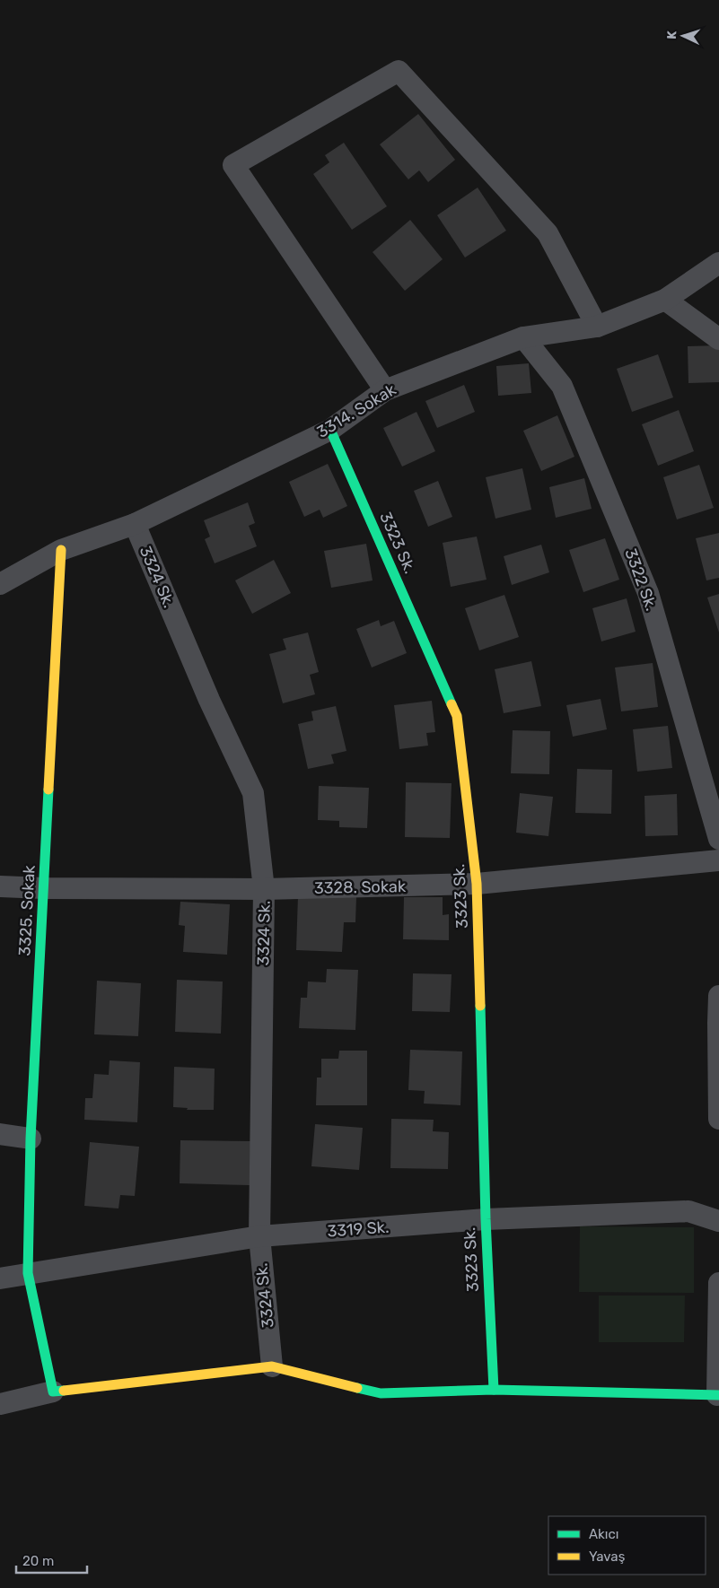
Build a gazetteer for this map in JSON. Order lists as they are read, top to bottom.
{
  "streets": {
    "street": [
      "3314. Sokak",
      "3323 Sk.",
      "3324 Sk.",
      "3322 Sk.",
      "3328. Sokak",
      "3325. Sokak",
      "3319 Sk."
    ]
  },
  "crossings": [
    ["3314. Sokak", "3323 Sk."],
    ["3314. Sokak", "3324 Sk."],
    ["3314. Sokak", "3322 Sk."],
    ["3314. Sokak", "3325. Sokak"],
    ["3323 Sk.", "3328. Sokak"],
    ["3323 Sk.", "3319 Sk."],
    ["3324 Sk.", "3328. Sokak"],
    ["3324 Sk.", "3319 Sk."],
    ["3328. Sokak", "3325. Sokak"],
    ["3325. Sokak", "3319 Sk."]
  ],
  "legend": ["Akıcı", "Yavaş"],
  "scale_bar": "20 m",
  "north": "left"
}
